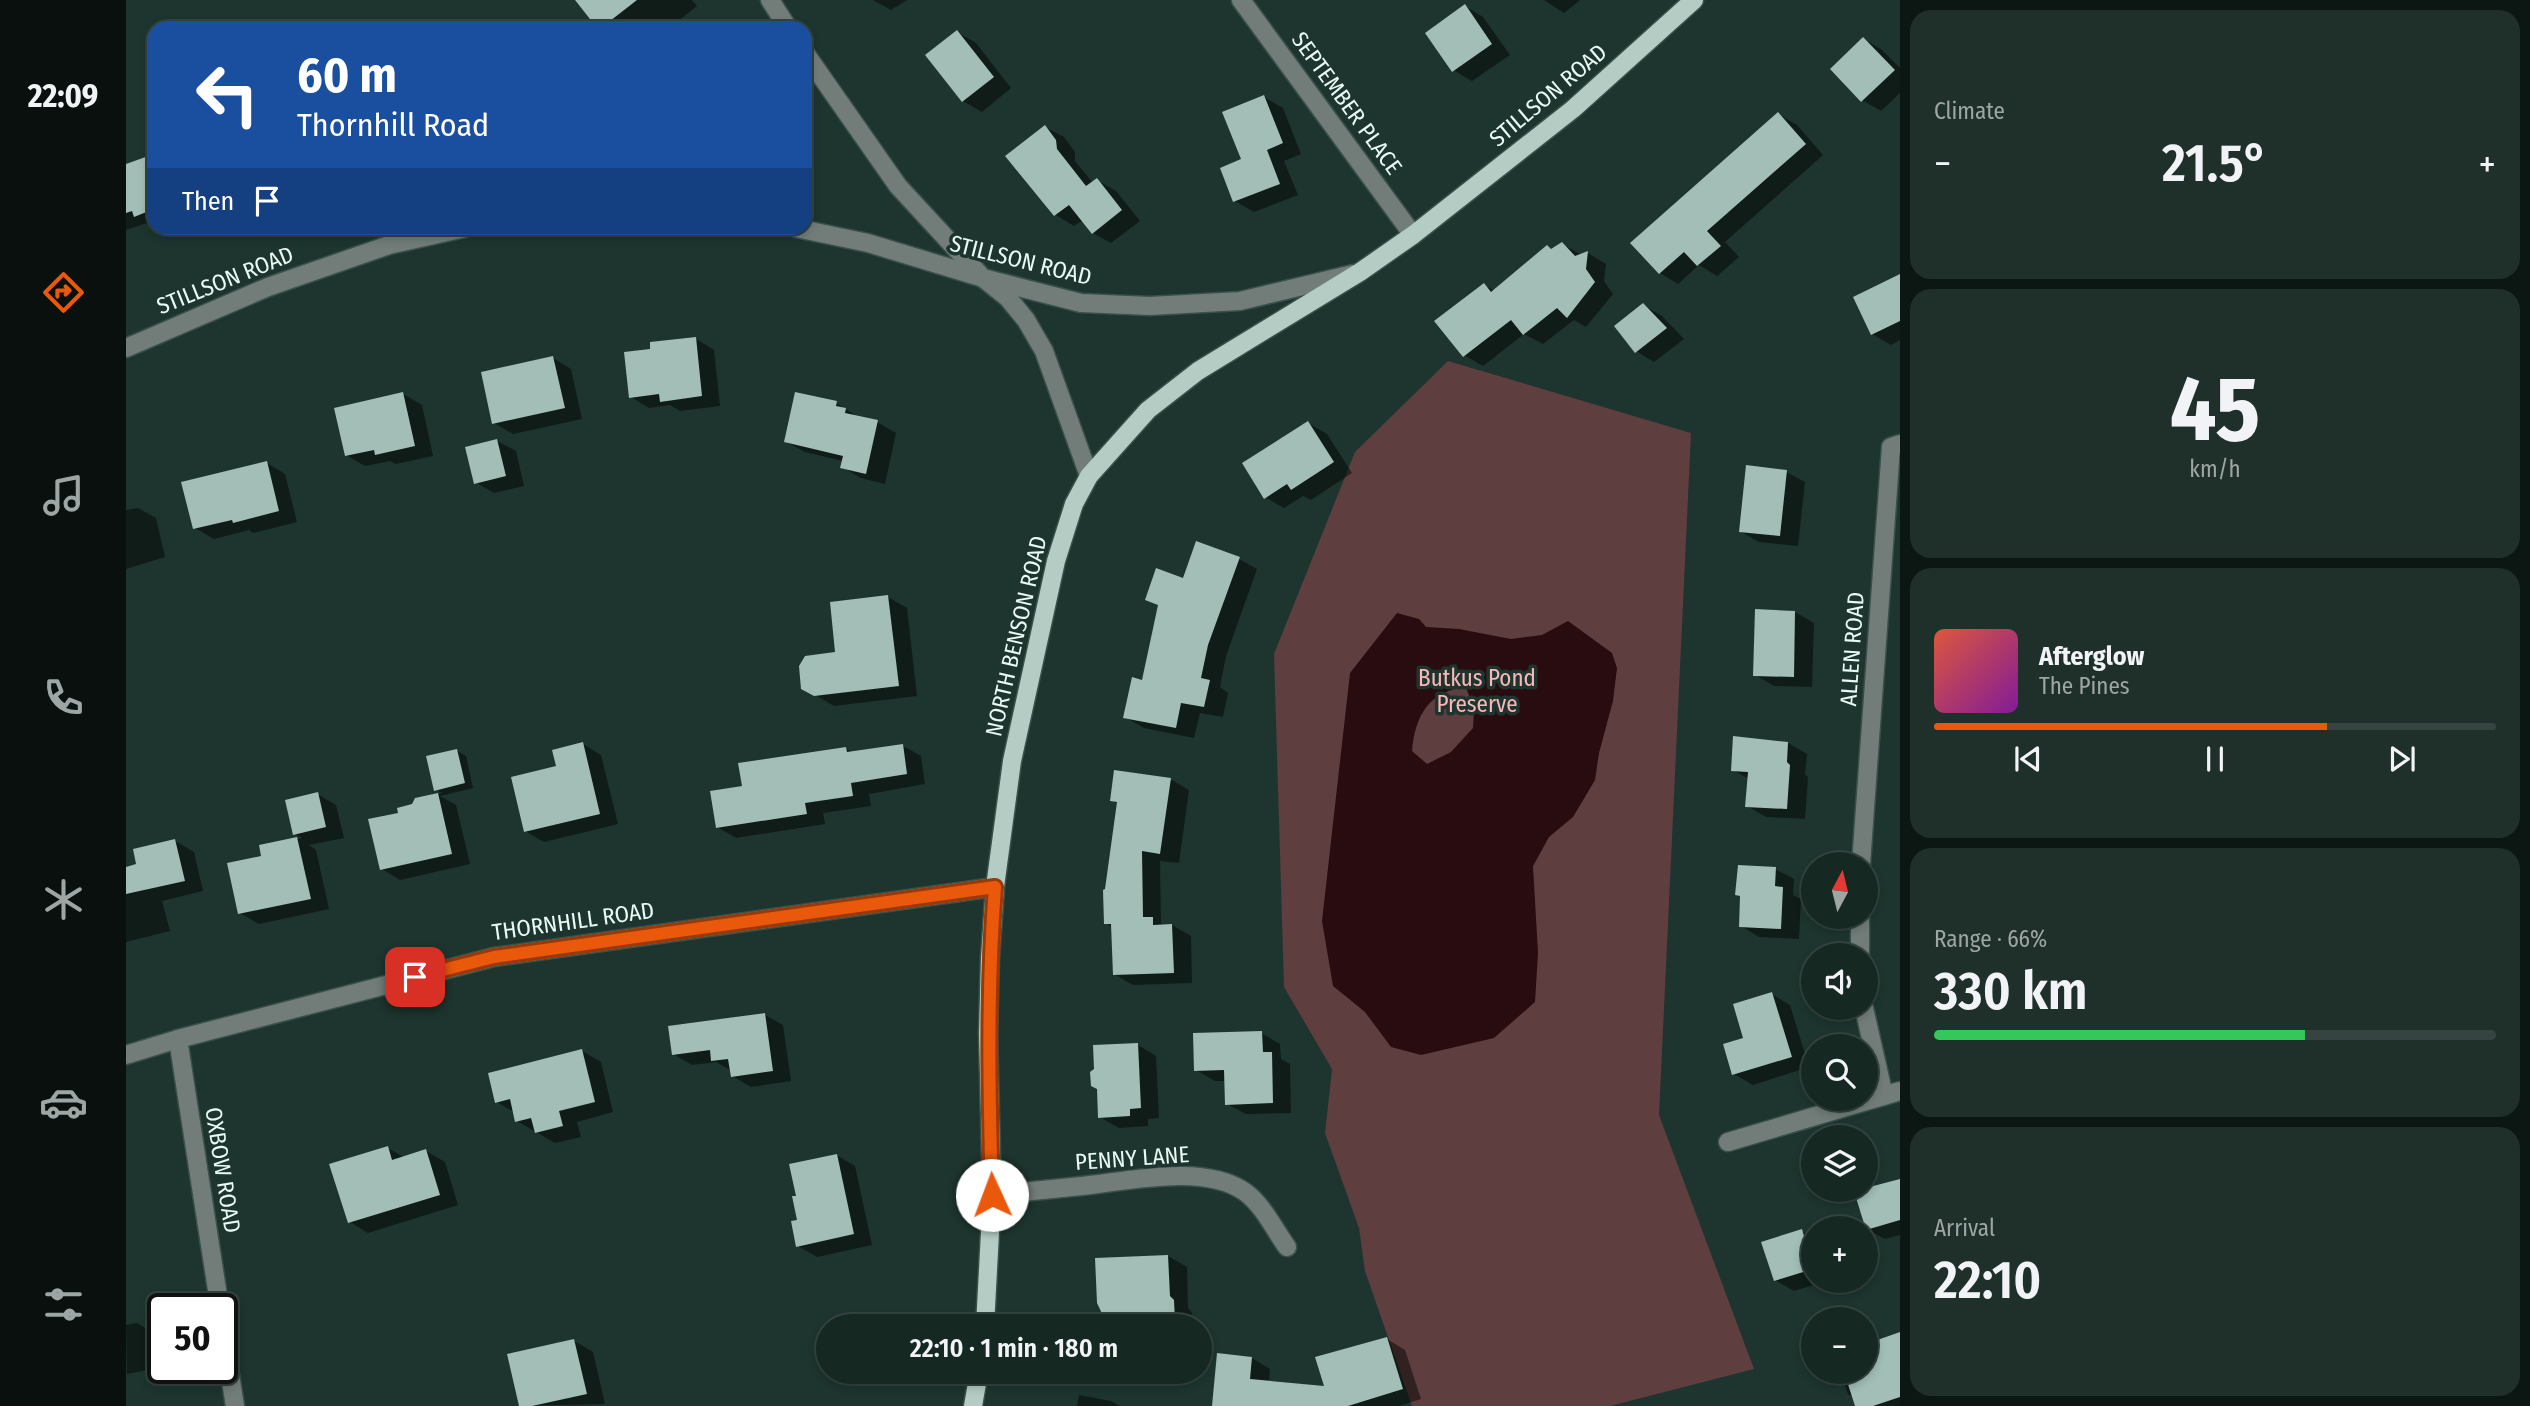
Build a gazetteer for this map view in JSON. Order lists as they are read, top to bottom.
{
  "streets": {
    "main road": ["STILLSON ROAD", "NORTH BENSON ROAD"],
    "street": [
      "SEPTEMBER PLACE",
      "ALLEN ROAD",
      "THORNHILL ROAD",
      "PENNY LANE",
      "OXBOW ROAD"
    ]
  },
  "crossings": [
    ["STILLSON ROAD", "SEPTEMBER PLACE"],
    ["STILLSON ROAD", "NORTH BENSON ROAD"],
    ["NORTH BENSON ROAD", "THORNHILL ROAD"],
    ["NORTH BENSON ROAD", "PENNY LANE"],
    ["THORNHILL ROAD", "OXBOW ROAD"]
  ],
  "parks": ["Butkus Pond Preserve"],
  "north": "top",
  "page": {
    "tabs": "22:09",
    "tile": [
      "Climate",
      ["45", "km/h"],
      ["Range · 66%", "330 km"],
      ["Arrival", "22:10"]
    ],
    "turn": ["60 m", "Thornhill Road"],
    "heat": ["−", "21.5°", "+"],
    "then": "Then",
    "song": ["Afterglow", "The Pines"],
    "map_buttons": ["+", "−"],
    "limit": "50",
    "trip": "22:10 · 1 min · 180 m"
  }
}
